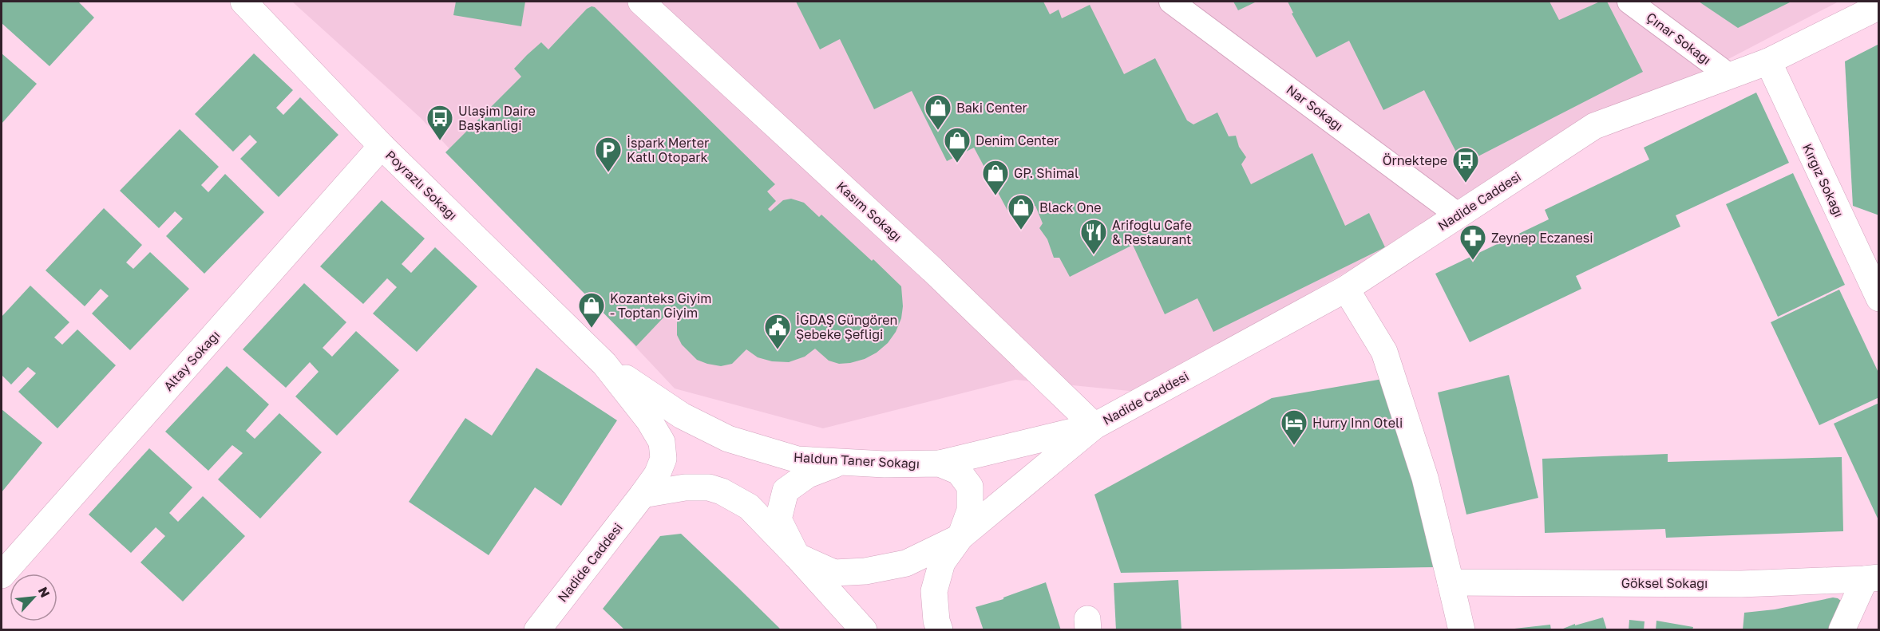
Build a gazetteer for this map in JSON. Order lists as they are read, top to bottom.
{
  "streets": {
    "main road": [
      "Kırgız Sokağı",
      "Poyrazlı Sokağı",
      "Nadide Caddesi",
      "Kasım Sokağı",
      "Altay Sokağı",
      "Haldun Taner Sokağı",
      "Göksel Sokağı"
    ],
    "street": ["Çınar Sokağı", "Nar Sokağı"]
  },
  "crossings": [
    ["Çınar Sokağı", "Nadide Caddesi"],
    ["Nar Sokağı", "Nadide Caddesi"],
    ["Kırgız Sokağı", "Nadide Caddesi"],
    ["Poyrazlı Sokağı", "Nadide Caddesi"],
    ["Poyrazlı Sokağı", "Altay Sokağı"],
    ["Poyrazlı Sokağı", "Haldun Taner Sokağı"],
    ["Nadide Caddesi", "Kasım Sokağı"],
    ["Nadide Caddesi", "Haldun Taner Sokağı"]
  ],
  "places": {
    "shop": [
      "Baki Center",
      "Denim Center",
      "GP. Shimal",
      "Black One",
      "Kozanteks Giyim - Toptan Giyim"
    ],
    "bus stop": ["Ulaşim Daire Başkanliği", "Örnektepe"],
    "parking": ["İspark Merter Katlı Otopark"],
    "restaurant": ["Arifoğlu Cafe & Restaurant"],
    "pharmacy": ["Zeynep Eczanesi"],
    "public building": ["İGDAŞ Güngören Şebeke Şefliği"],
    "hotel": ["Hurry Inn Oteli"]
  },
  "north": "top right"
}
